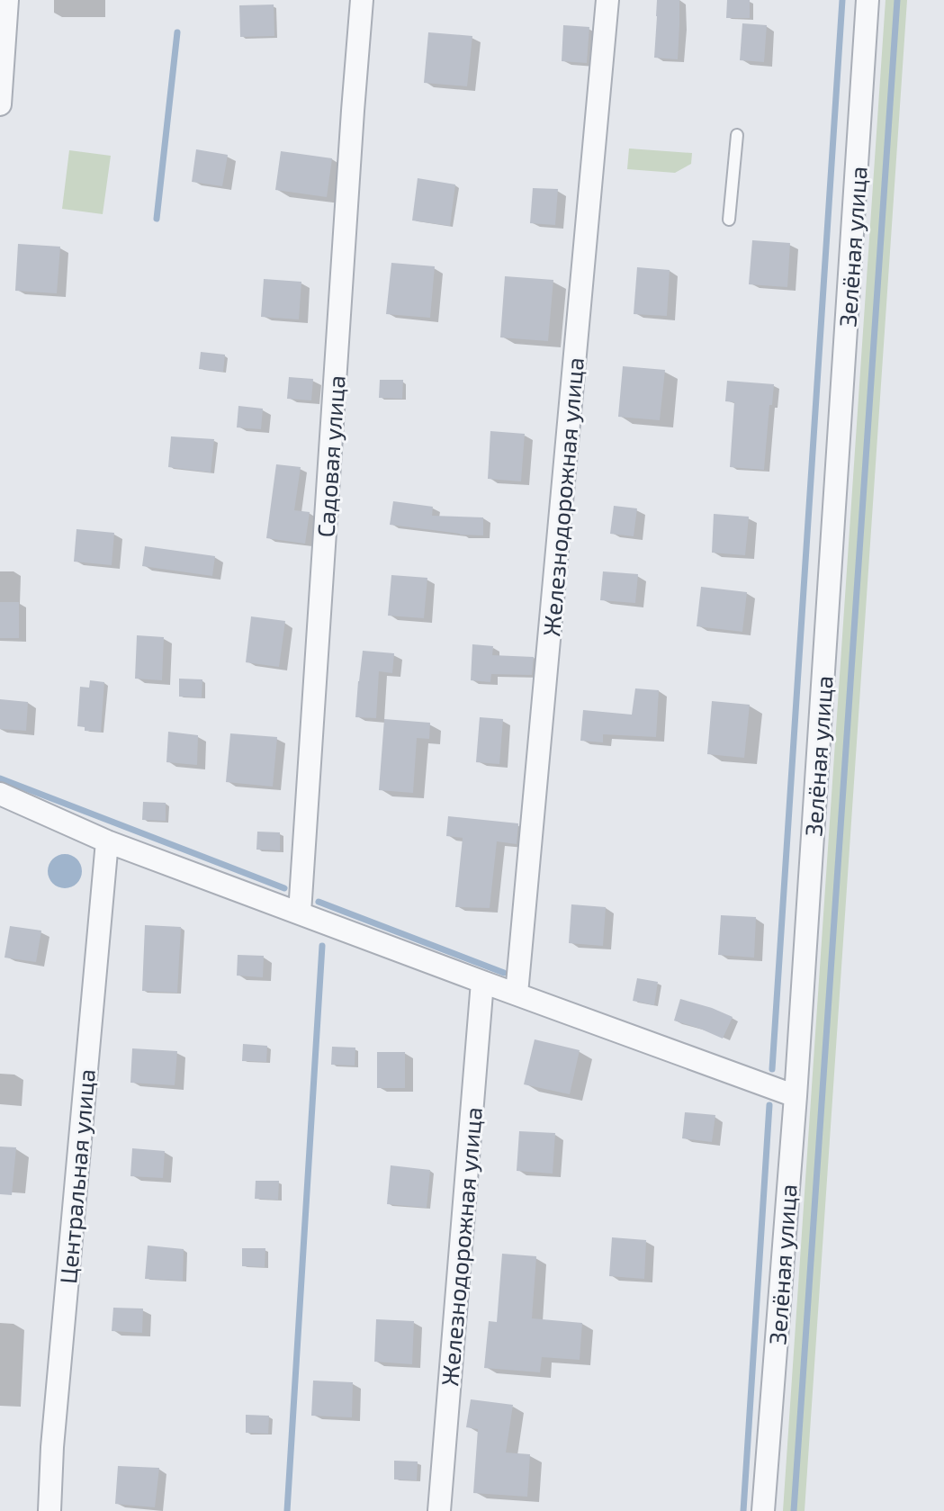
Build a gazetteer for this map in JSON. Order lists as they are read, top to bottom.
{
  "streets": {
    "street": [
      "Зелёная улица",
      "Садовая улица",
      "Железнодорожная улица",
      "Центральная улица"
    ]
  }
}
